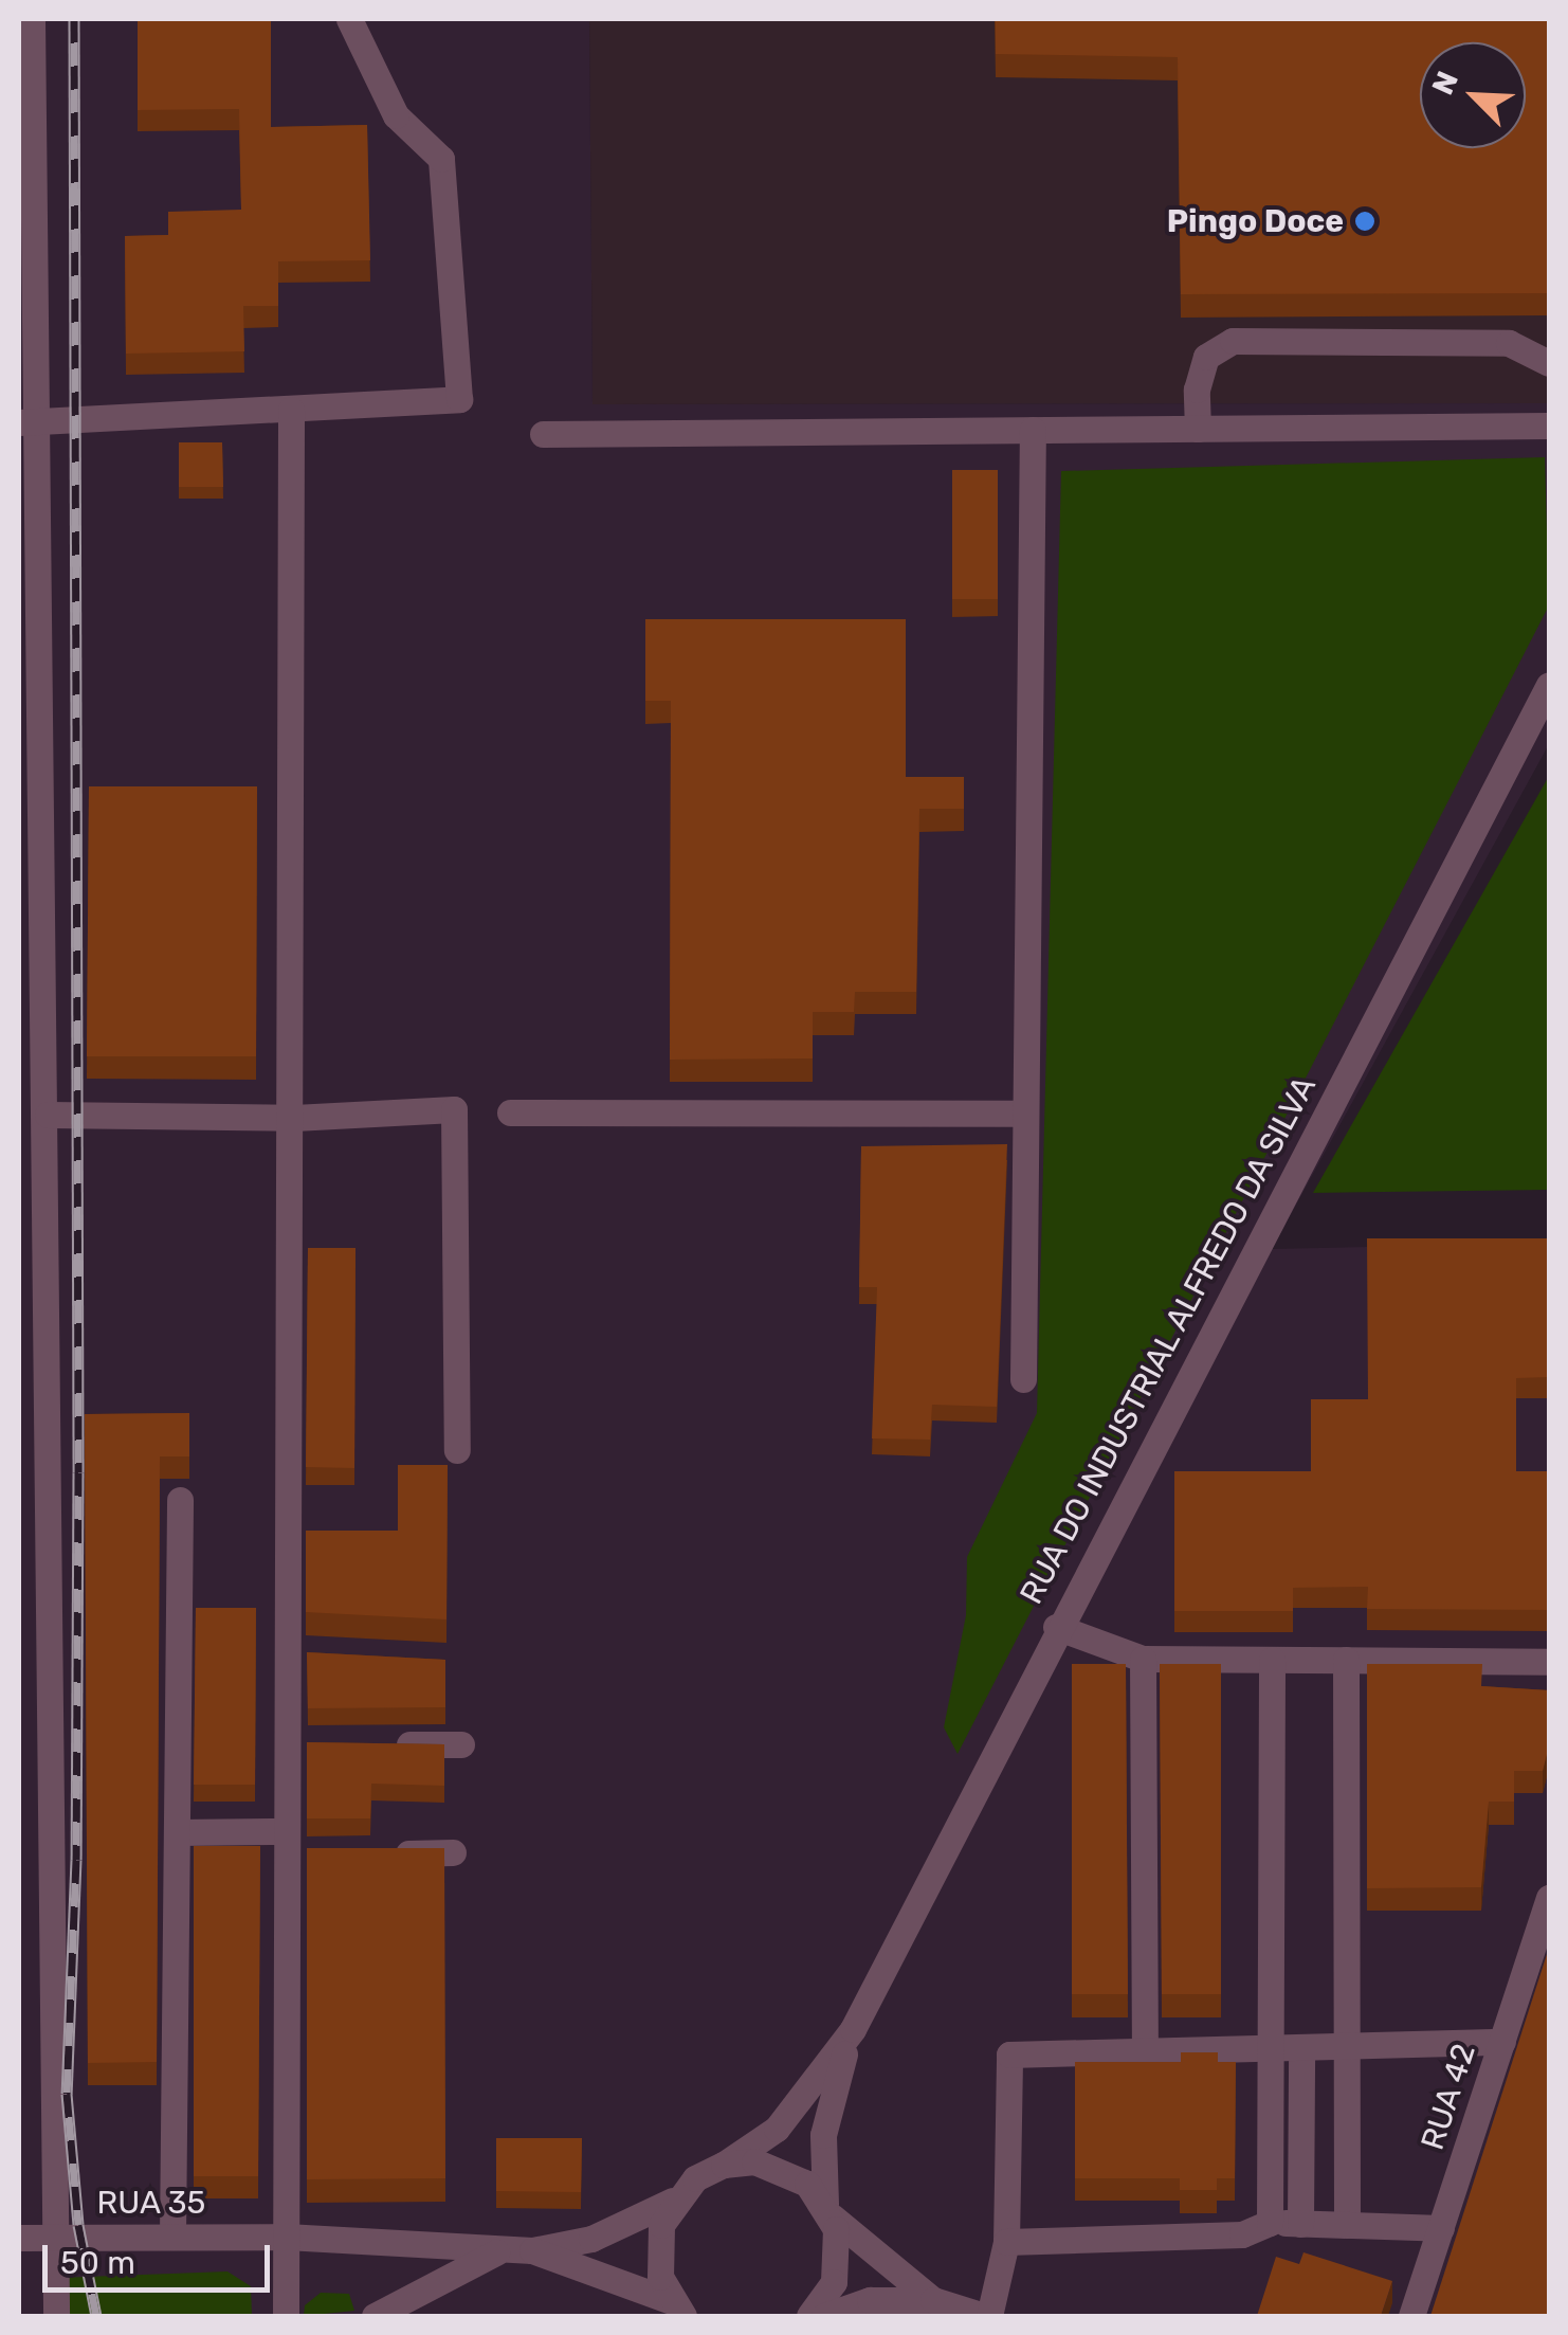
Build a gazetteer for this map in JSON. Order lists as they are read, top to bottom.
{
  "streets": {
    "street": ["RUA DO INDUSTRIAL ALFREDO DA SILVA", "RUA 42", "RUA 35"]
  },
  "crossings": [
    ["RUA DO INDUSTRIAL ALFREDO DA SILVA", "RUA 35"]
  ],
  "places": ["Pingo Doce"],
  "scale_bar": "50 m",
  "north": "top left"
}
